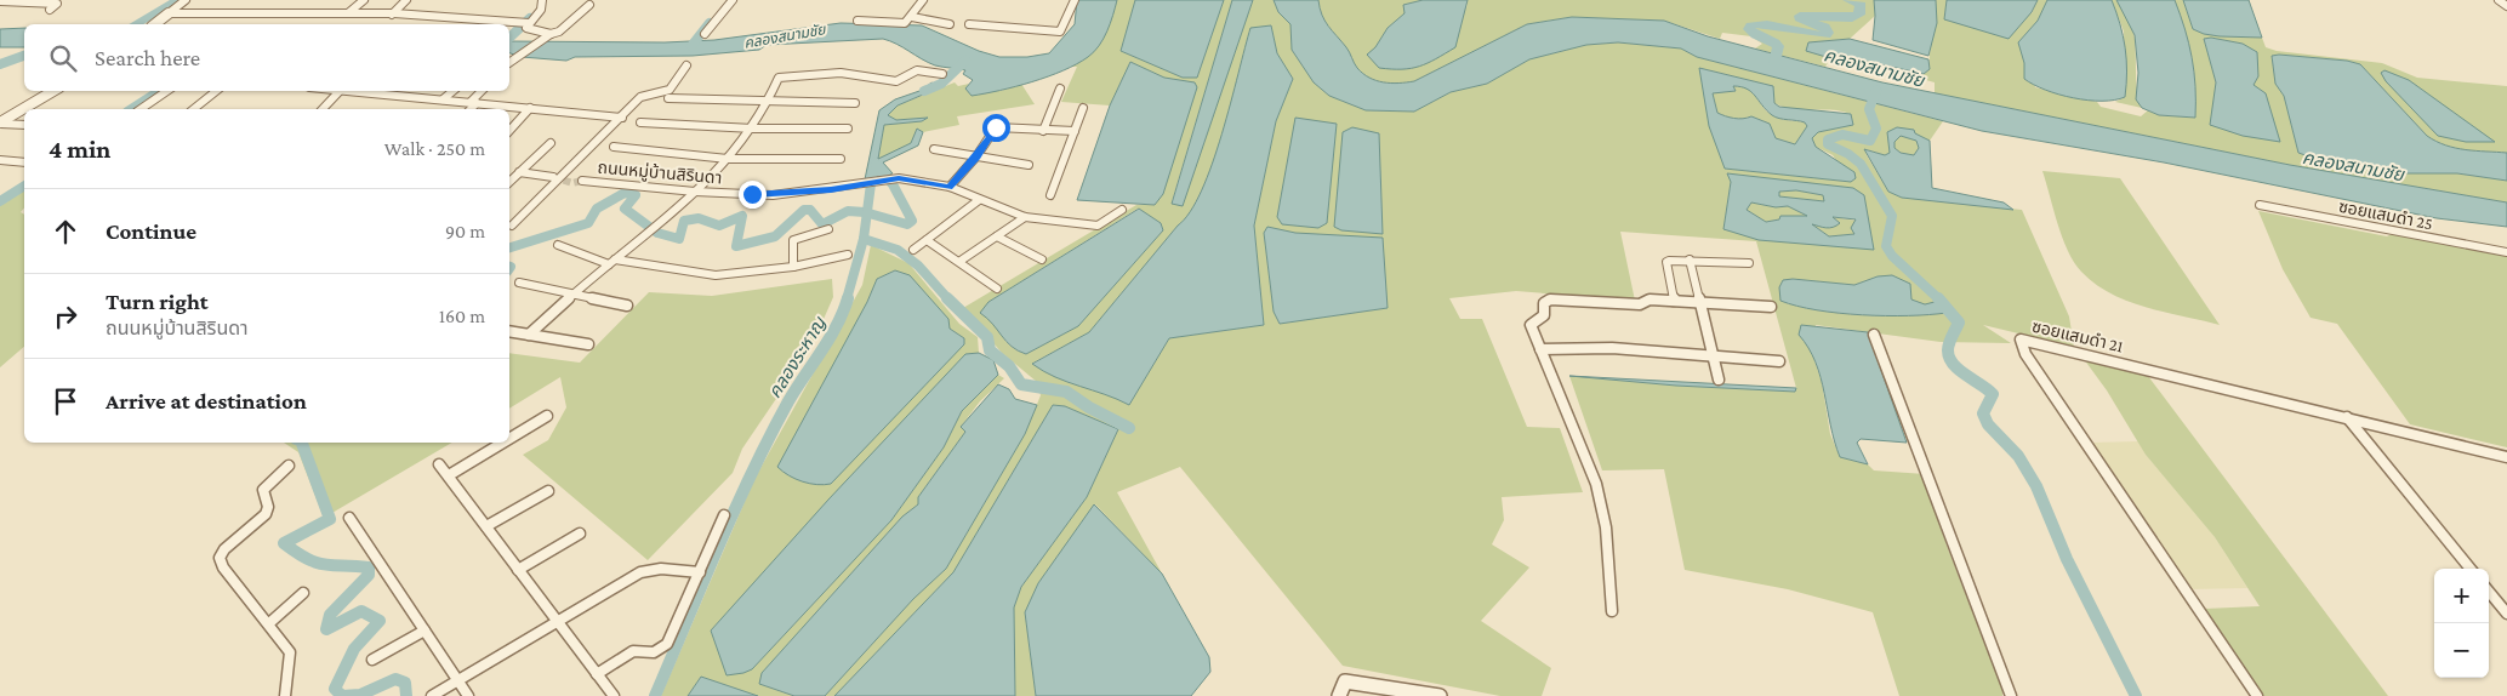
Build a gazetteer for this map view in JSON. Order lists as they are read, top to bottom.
{
  "streets": {
    "street": ["ถนนหมู่บ้านสิรินดา", "ซอยแสมดำ 25", "ซอยแสมดำ 21"]
  },
  "water": ["คลองสนามชัย", "คลองระหาญ"],
  "page": {
    "search": "Search here",
    "heading": ["4 min", "Walk · 250 m"],
    "list": [
      ["Continue", "90 m"],
      ["Turn right", "ถนนหมู่บ้านสิรินดา", "160 m"],
      "Arrive at destination"
    ],
    "map_buttons": ["+", "−"]
  }
}
